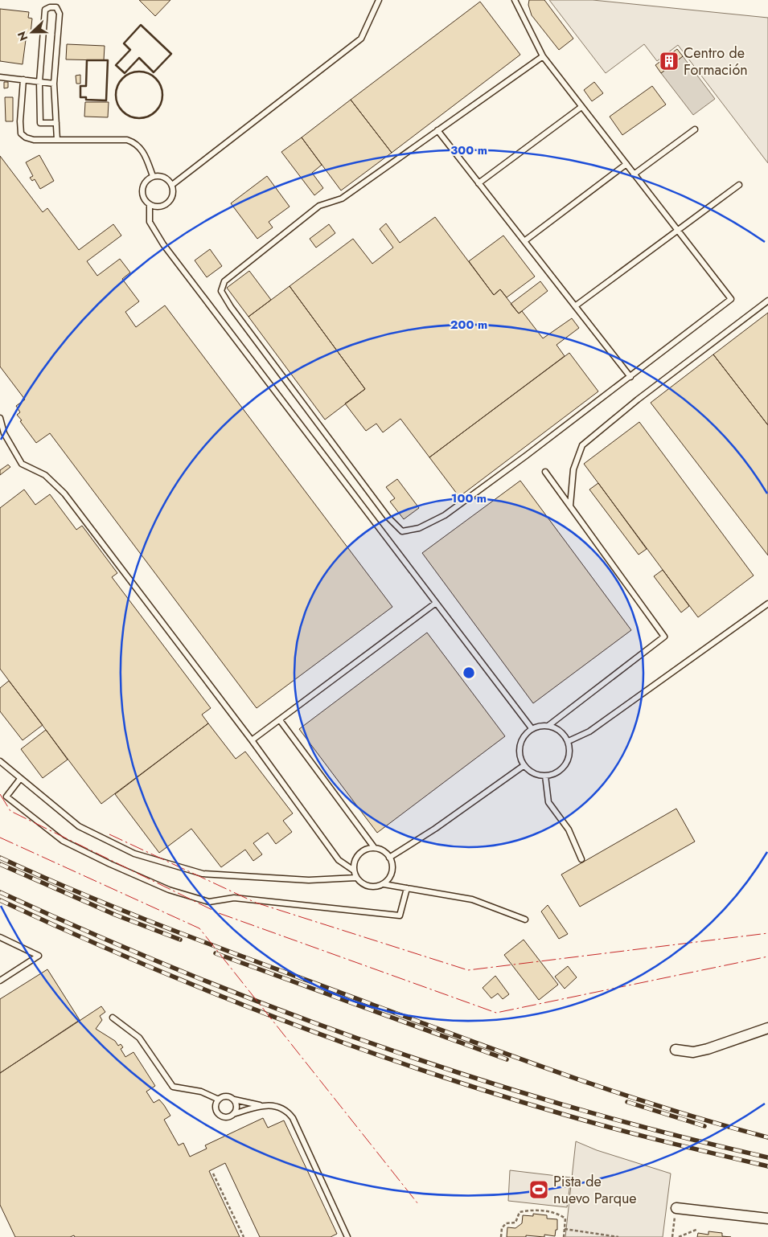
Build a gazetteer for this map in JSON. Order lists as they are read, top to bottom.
{
  "places": {
    "building": ["Centro de Formación"],
    "sports": ["Pista de nuevo Parque"]
  },
  "north": "left",
  "rings": ["300 m", "200 m", "100 m"]
}
